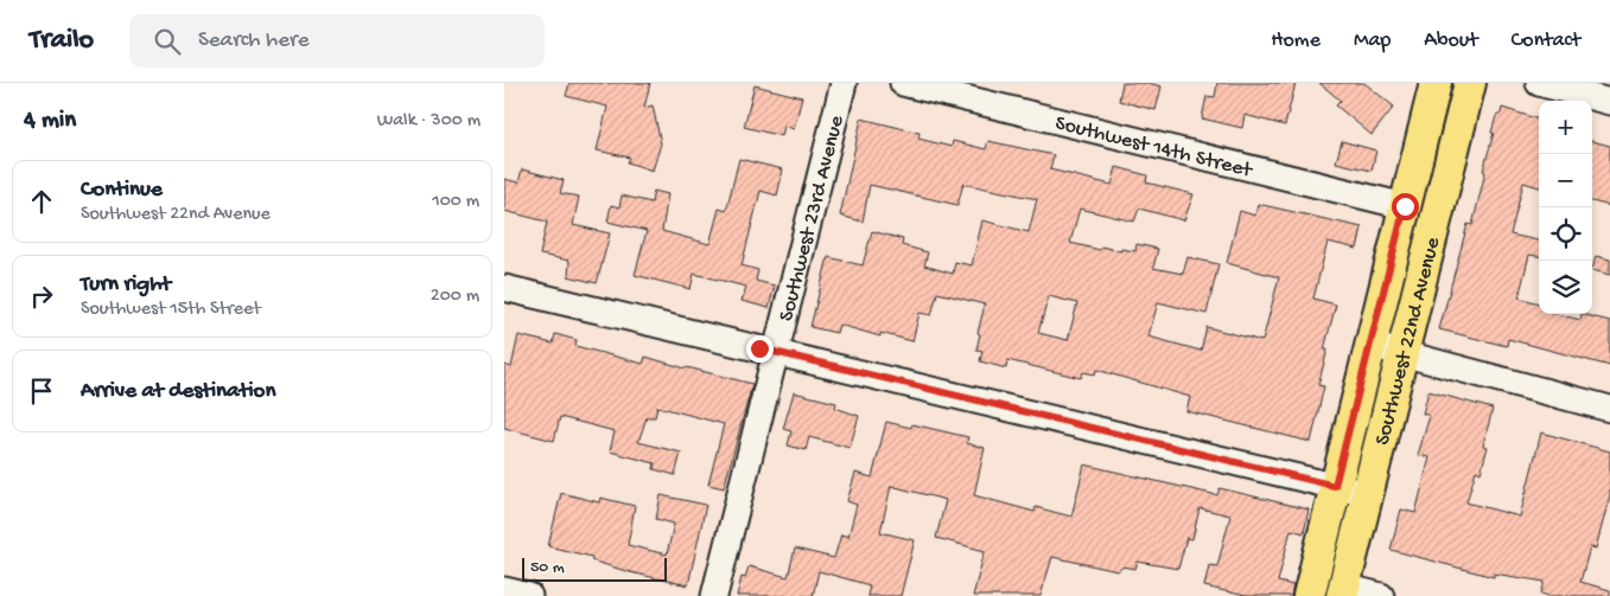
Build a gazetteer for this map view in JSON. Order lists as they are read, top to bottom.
{
  "streets": {
    "main road": ["Southwest 22nd Avenue"],
    "street": ["Southwest 14th Street", "Southwest 23rd Avenue"]
  },
  "crossings": [
    ["Southwest 14th Street", "Southwest 22nd Avenue"]
  ],
  "scale_bar": "50 m",
  "page": {
    "header": "Trailo",
    "search": "Search here",
    "nav": [
      "Home",
      "Map",
      "About",
      "Contact"
    ],
    "heading": ["4 min", "Walk · 300 m"],
    "map_buttons": ["+", "−"],
    "list": [
      ["Continue", "Southwest 22nd Avenue", "100 m"],
      ["Turn right", "Southwest 15th Street", "200 m"],
      "Arrive at destination"
    ],
    "scale": "50 m"
  }
}
